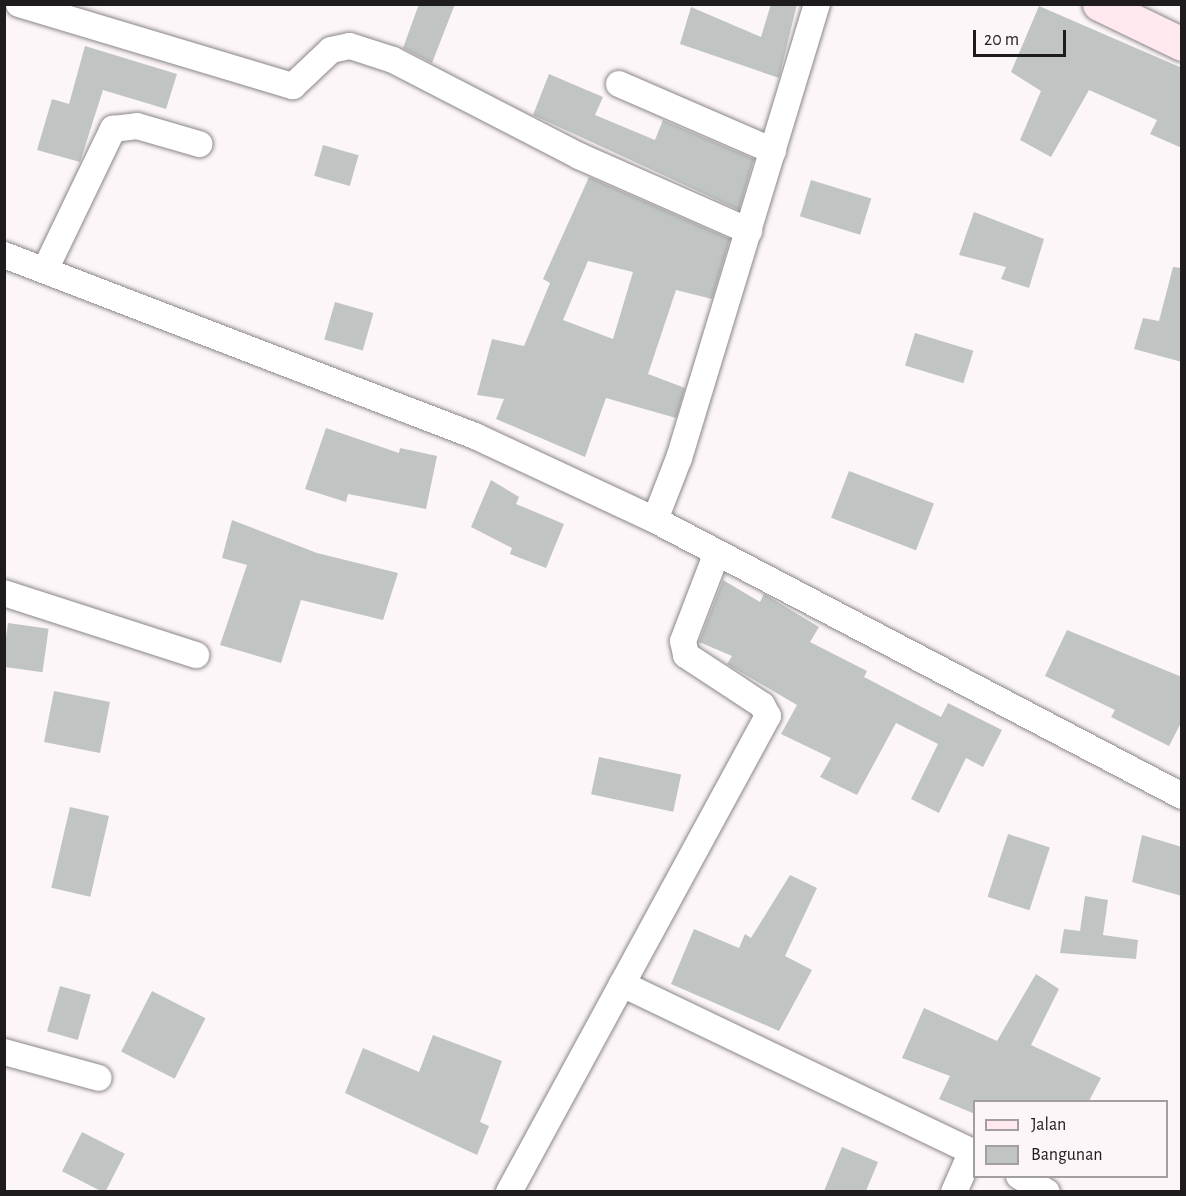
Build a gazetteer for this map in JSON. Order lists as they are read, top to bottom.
{
  "legend": ["Jalan", "Bangunan"],
  "scale_bar": "20 m"
}
